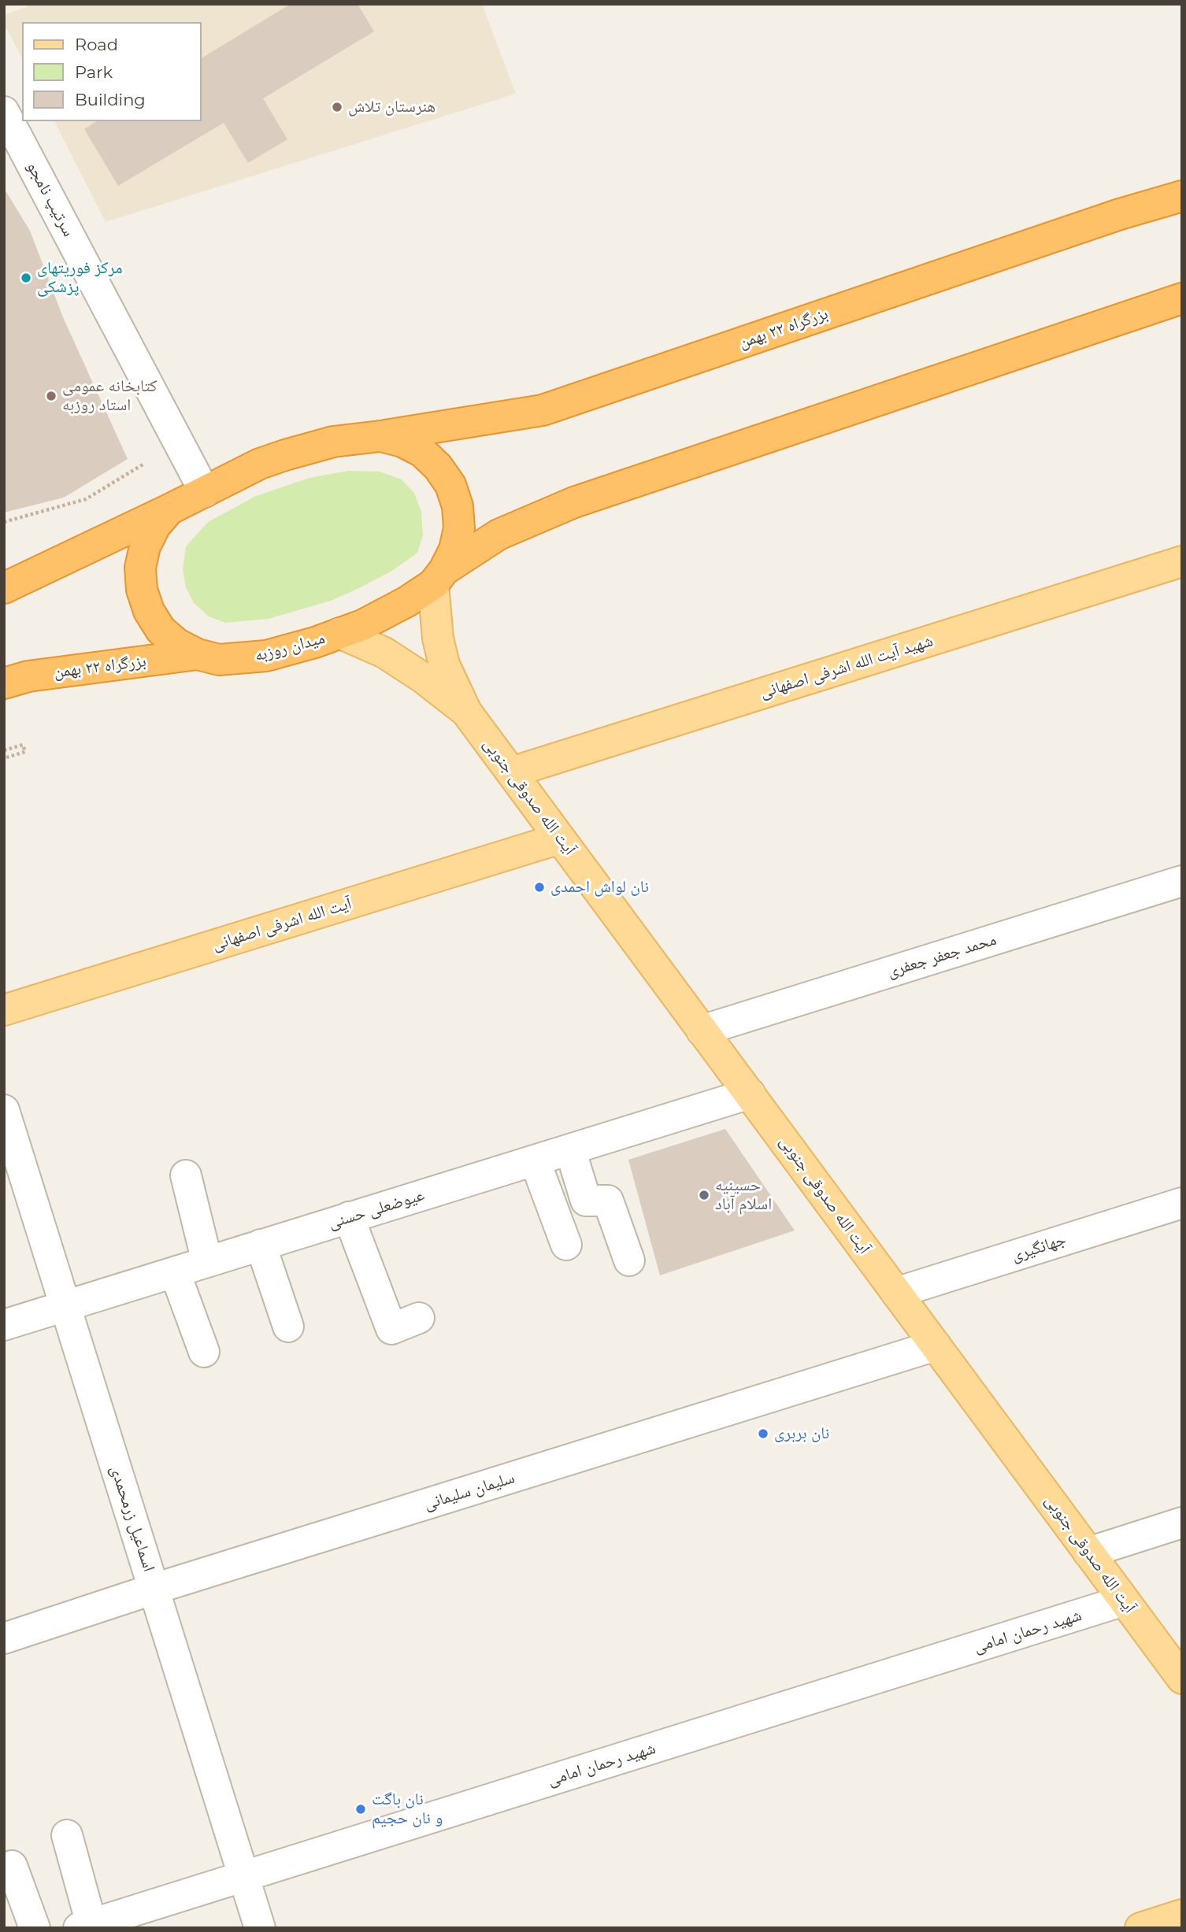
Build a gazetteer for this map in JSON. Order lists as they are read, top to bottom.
{
  "streets": {
    "highway": ["بزرگراه ۲۲ بهمن", "میدان روزبه"],
    "main road": ["شهید آیت الله اشرفی اصفهانی", "آیت الله صدوقی جنوبی", "آیت الله اشرفی اصفهانی"],
    "street": [
      "سرتیپ نامجو",
      "محمد جعفر جعفری",
      "عیوضعلی حسنی",
      "جهانگیری",
      "سلیمان سلیمانی",
      "اسماعیل زرمحمدی",
      "شهید رحمان امامی"
    ]
  },
  "crossings": [
    ["سرتیپ نامجو", "میدان روزبه"],
    ["بزرگراه ۲۲ بهمن", "میدان روزبه"],
    ["شهید آیت الله اشرفی اصفهانی", "آیت الله صدوقی جنوبی"],
    ["آیت الله صدوقی جنوبی", "آیت الله اشرفی اصفهانی"],
    ["آیت الله صدوقی جنوبی", "محمد جعفر جعفری"],
    ["آیت الله صدوقی جنوبی", "عیوضعلی حسنی"],
    ["آیت الله صدوقی جنوبی", "جهانگیری"],
    ["آیت الله صدوقی جنوبی", "سلیمان سلیمانی"],
    ["آیت الله صدوقی جنوبی", "شهید رحمان امامی"],
    ["عیوضعلی حسنی", "اسماعیل زرمحمدی"],
    ["سلیمان سلیمانی", "اسماعیل زرمحمدی"],
    ["اسماعیل زرمحمدی", "شهید رحمان امامی"]
  ],
  "places": [
    "هنرستان تلاش",
    "مرکز فوریتهای پزشکی",
    "کتابخانه عمومی استاد روزبه",
    "نان لواش احمدی",
    "حسینیه اسلام آباد",
    "نان بربری",
    "نان باگت و نان حجیم"
  ],
  "legend": ["Road", "Park", "Building"]
}
